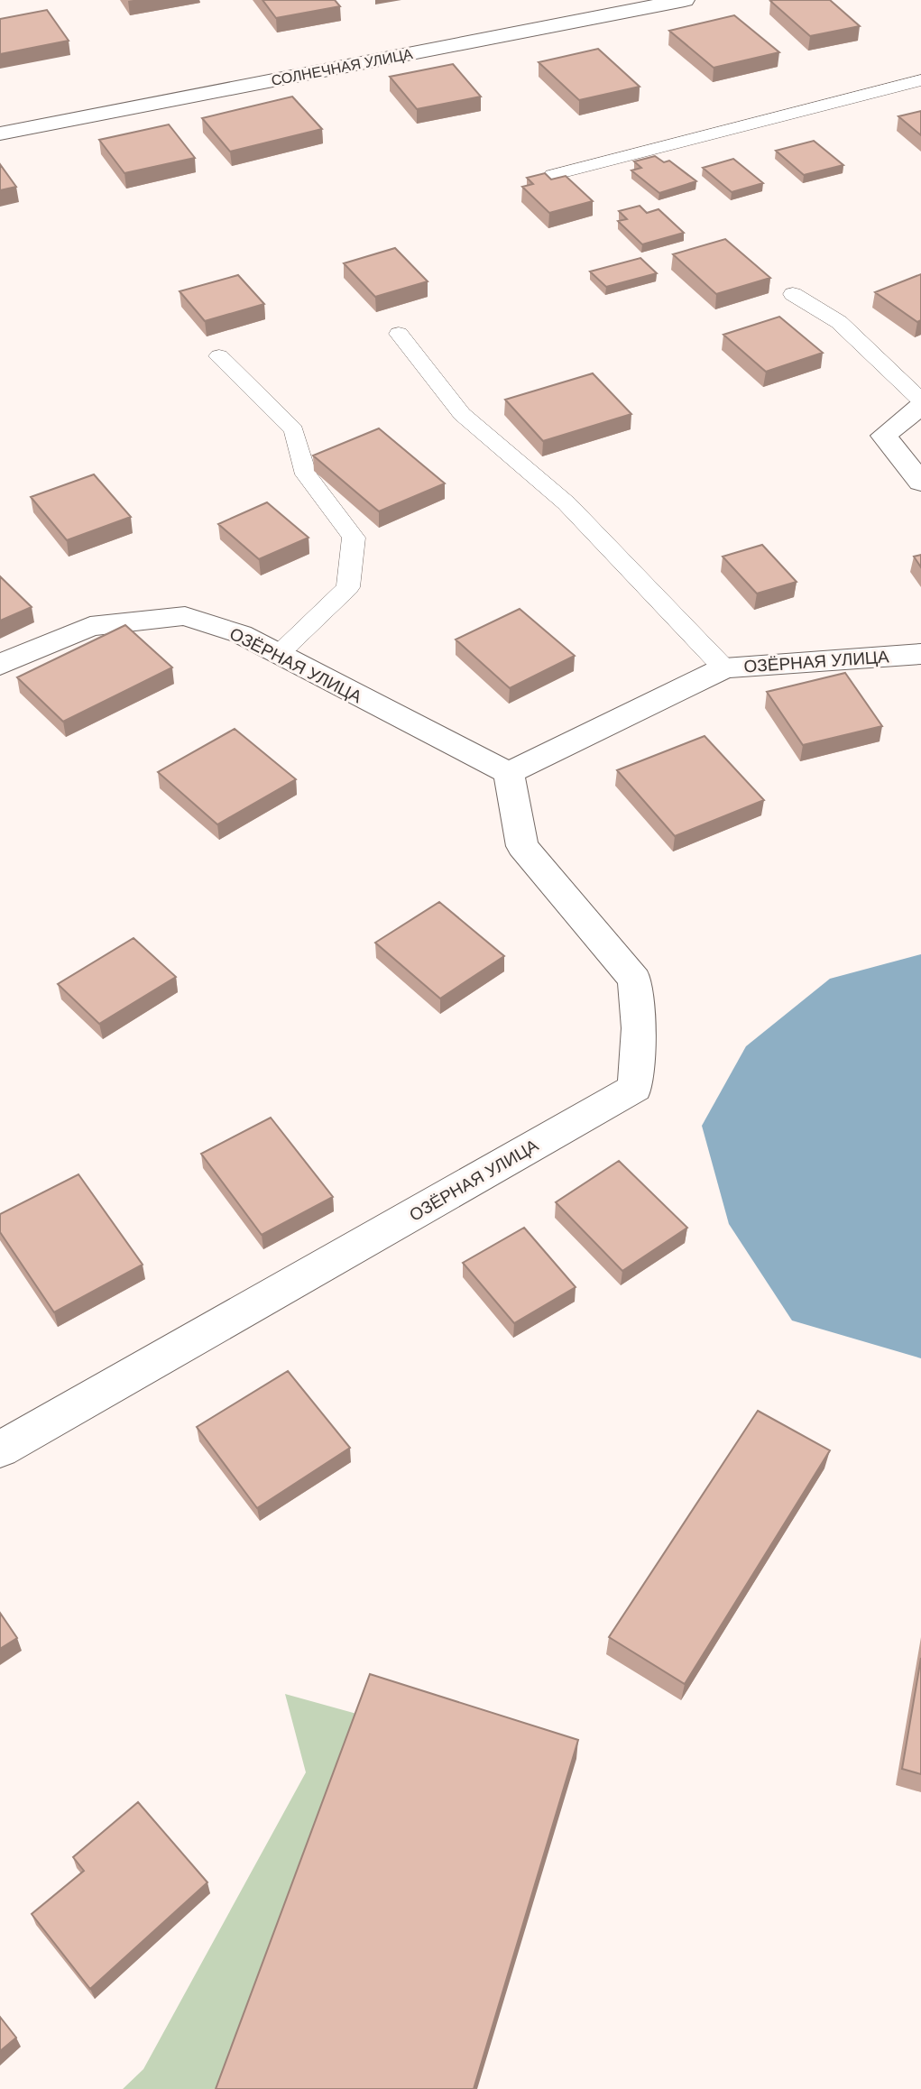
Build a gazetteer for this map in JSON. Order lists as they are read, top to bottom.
{
  "streets": {
    "street": ["СОЛНЕЧНАЯ УЛИЦА", "ОЗЁРНАЯ УЛИЦА"]
  }
}
